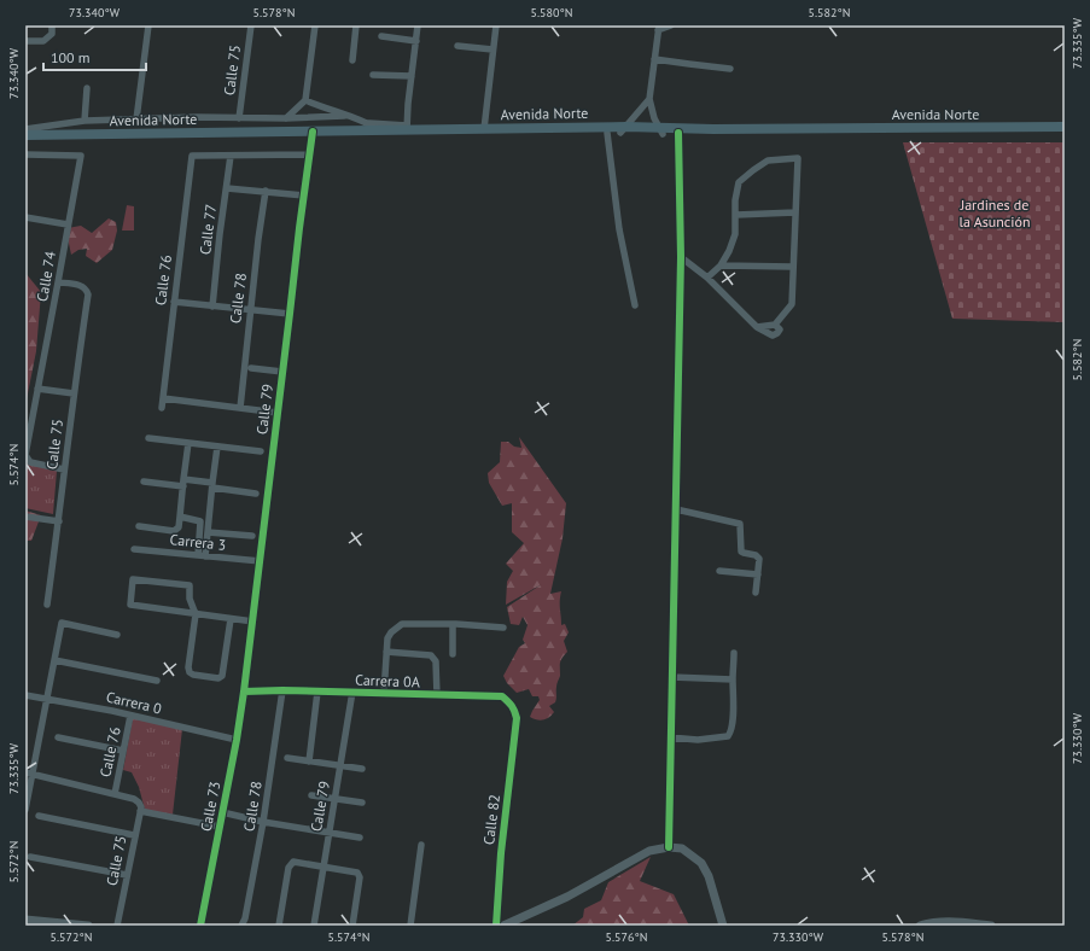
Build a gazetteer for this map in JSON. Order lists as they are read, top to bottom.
{
  "streets": {
    "main road": ["Avenida Norte"],
    "street": [
      "Calle 75",
      "Calle 77",
      "Calle 74",
      "Calle 76",
      "Calle 78",
      "Calle 79",
      "Carrera 3",
      "Carrera 0A",
      "Carrera 0",
      "Calle 73",
      "Calle 82"
    ]
  },
  "crossings": [
    ["Calle 75", "Calle 74"],
    ["Calle 75", "Calle 76"],
    ["Avenida Norte", "Calle 79"],
    ["Calle 77", "Calle 76"],
    ["Calle 76", "Carrera 0"],
    ["Calle 78", "Carrera 0A"],
    ["Calle 79", "Carrera 3"],
    ["Calle 79", "Carrera 0A"],
    ["Calle 79", "Calle 73"],
    ["Carrera 0A", "Calle 73"],
    ["Carrera 0A", "Calle 82"],
    ["Carrera 0", "Calle 73"]
  ],
  "parks": ["Jardines de la Asunción"],
  "scale_bar": "100 m",
  "coordinates": [
    "73.340°W",
    "5.578°N",
    "5.580°N",
    "5.582°N",
    "73.335°W",
    "5.574°N",
    "73.330°W",
    "5.572°N",
    "5.576°N"
  ]
}
